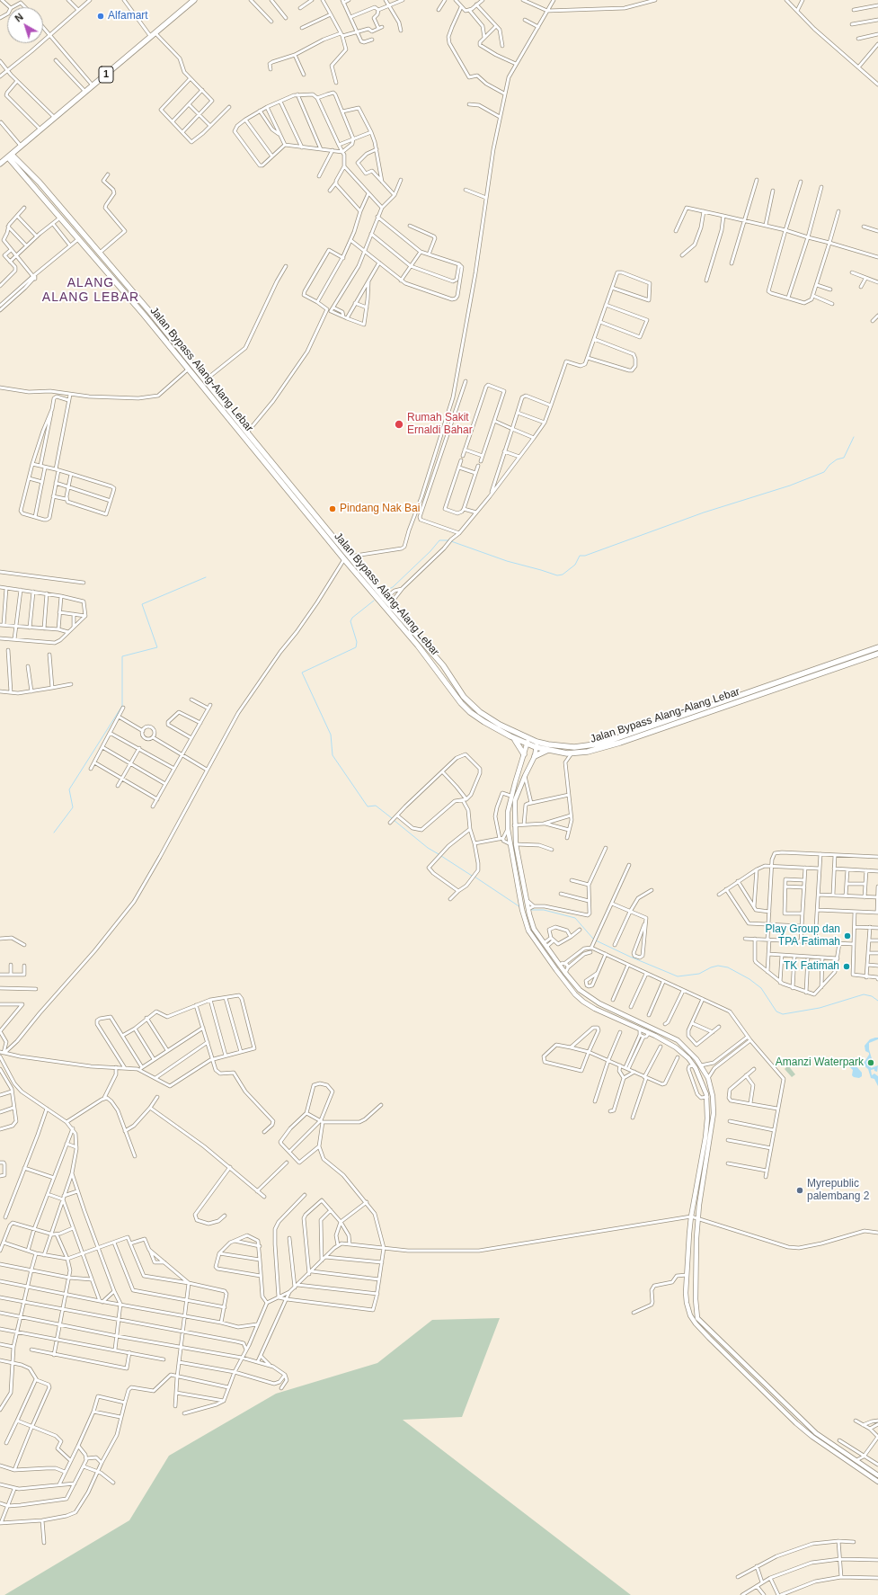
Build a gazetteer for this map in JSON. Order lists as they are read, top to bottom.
{
  "streets": {
    "highway": ["1", "Jalan Bypass Alang-Alang Lebar"]
  },
  "crossings": [
    ["1", "Jalan Bypass Alang-Alang Lebar"]
  ],
  "districts": ["ALANG ALANG LEBAR"],
  "places": [
    "Alfamart",
    "Rumah Sakit Ernaldi Bahar",
    "Pindang Nak Bai",
    "Play Group dan TPA Fatimah",
    "TK Fatimah",
    "Amanzi Waterpark",
    "Myrepublic palembang 2"
  ],
  "north": "top left"
}
